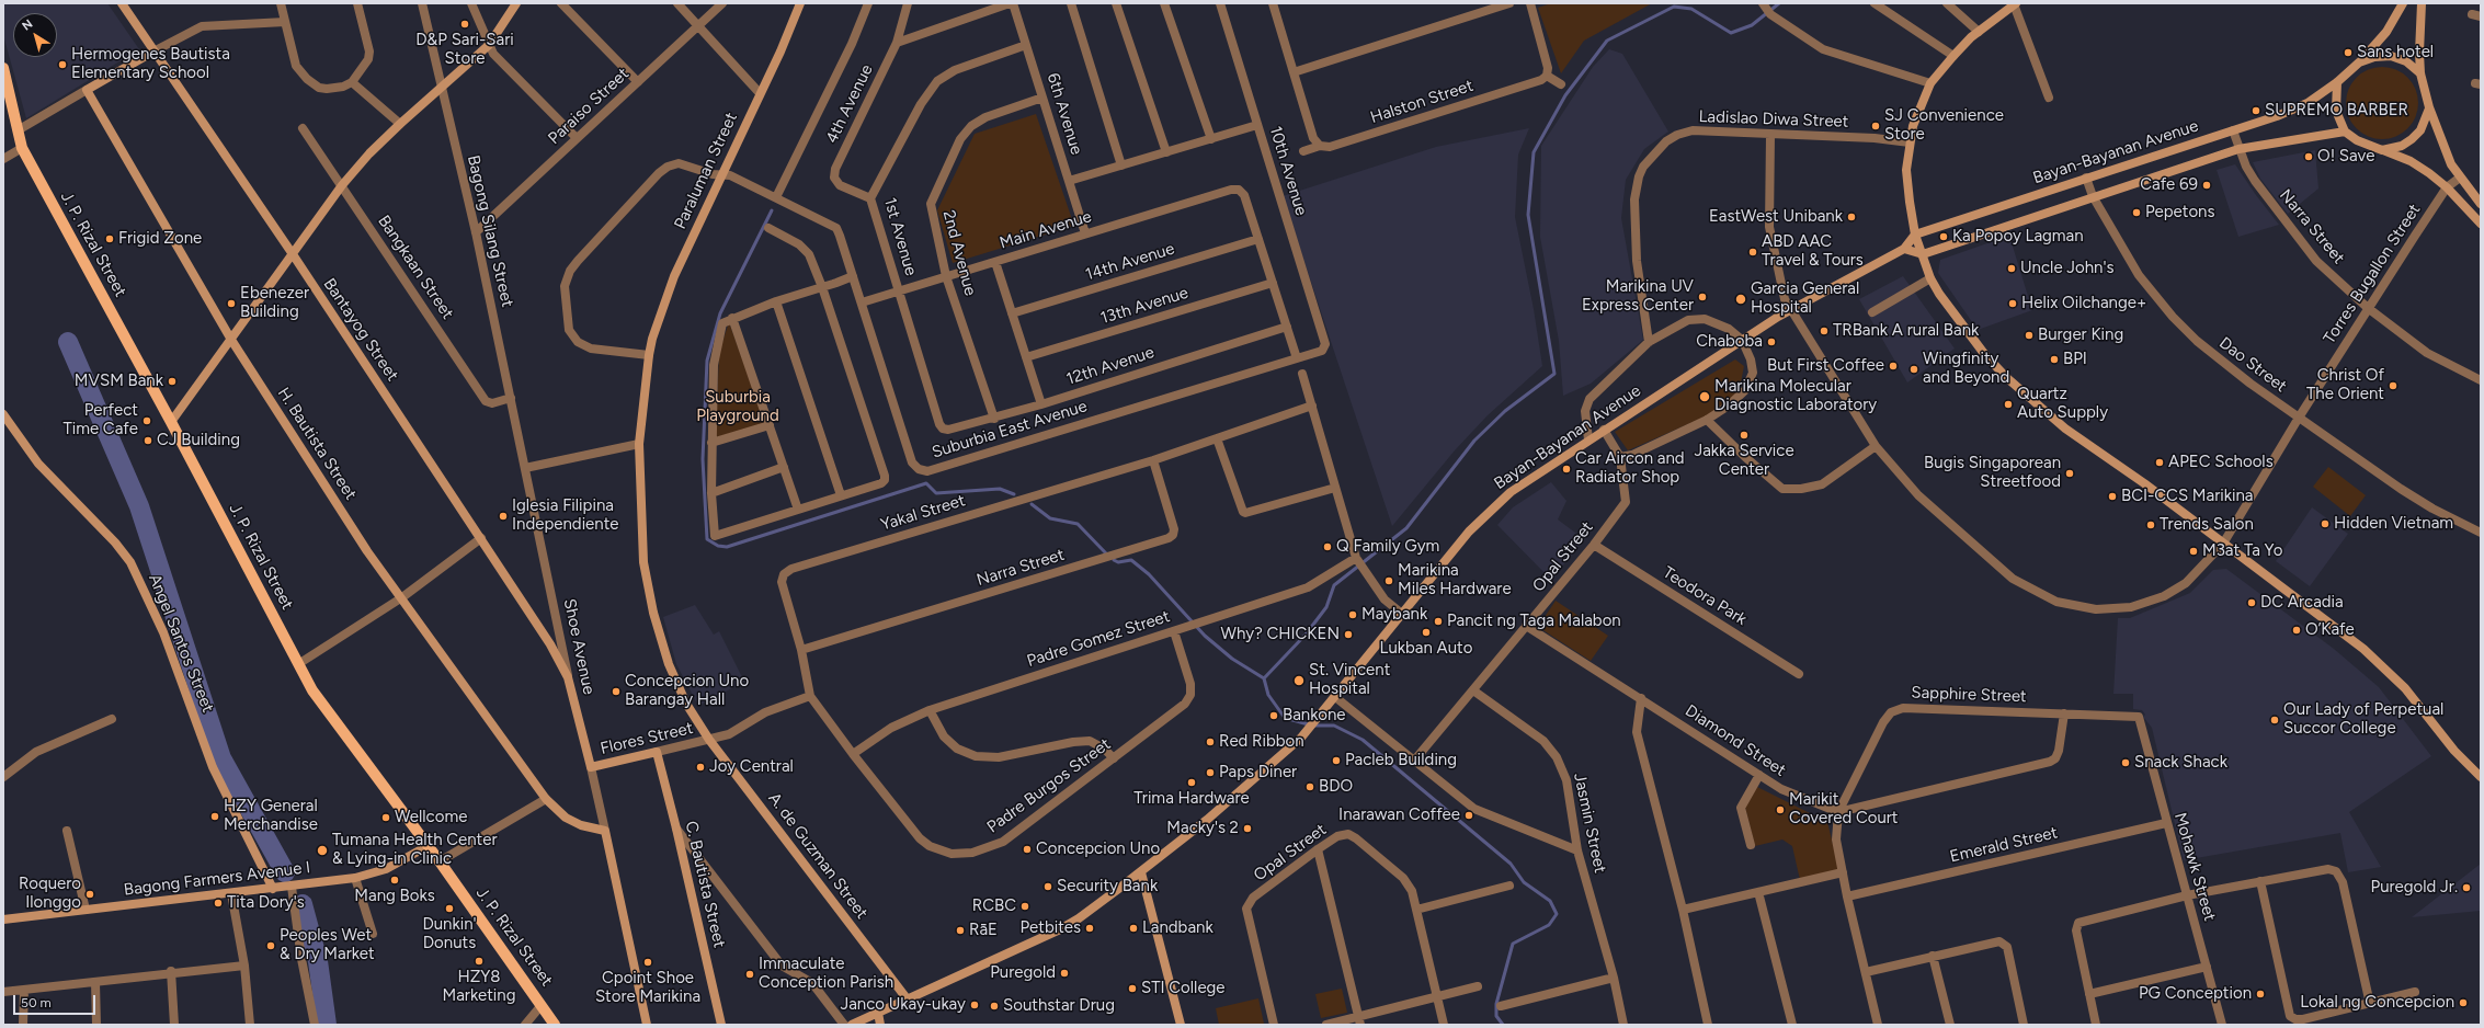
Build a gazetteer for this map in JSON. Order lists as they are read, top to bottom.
{
  "streets": {
    "main road": ["J. P. Rizal Street"],
    "street": [
      "Halston Street",
      "4th Avenue",
      "Paraiso Street",
      "6th Avenue",
      "Ladislao Diwa Street",
      "Bayan-Bayanan Avenue",
      "Paraluman Street",
      "10th Avenue",
      "Narra Street",
      "Main Avenue",
      "Bagong Silang Street",
      "1st Avenue",
      "2nd Avenue",
      "14th Avenue",
      "Bangkaan Street",
      "Torres Bugallon Street",
      "13th Avenue",
      "Bantayog Street",
      "Dao Street",
      "12th Avenue",
      "Suburbia East Avenue",
      "H. Bautista Street",
      "Yakal Street",
      "Opal Street",
      "Teodora Park",
      "Padre Gomez Street",
      "Angel Santos Street",
      "Shoe Avenue",
      "Sapphire Street",
      "Flores Street",
      "Diamond Street",
      "Padre Burgos Street",
      "Jasmin Street",
      "Emerald Street",
      "A. de Guzman Street",
      "Mohawk Street",
      "Bagong Farmers Avenue I",
      "C. Bautista Street"
    ]
  },
  "crossings": [
    ["4th Avenue", "1st Avenue"],
    ["Paraiso Street", "Bagong Silang Street"],
    ["6th Avenue", "Main Avenue"],
    ["6th Avenue", "1st Avenue"],
    ["6th Avenue", "2nd Avenue"],
    ["Ladislao Diwa Street", "Torres Bugallon Street"],
    ["Bayan-Bayanan Avenue", "Narra Street"],
    ["Bayan-Bayanan Avenue", "Torres Bugallon Street"],
    ["Bayan-Bayanan Avenue", "Dao Street"],
    ["Bayan-Bayanan Avenue", "Opal Street"],
    ["Bayan-Bayanan Avenue", "A. de Guzman Street"],
    ["Paraluman Street", "Suburbia East Avenue"],
    ["Paraluman Street", "A. de Guzman Street"],
    ["10th Avenue", "Suburbia East Avenue"],
    ["Narra Street", "Torres Bugallon Street"],
    ["Narra Street", "Yakal Street"],
    ["Main Avenue", "1st Avenue"],
    ["Main Avenue", "2nd Avenue"],
    ["Main Avenue", "14th Avenue"],
    ["Main Avenue", "Suburbia East Avenue"],
    ["Bagong Silang Street", "Bangkaan Street"],
    ["Bagong Silang Street", "Shoe Avenue"],
    ["1st Avenue", "12th Avenue"],
    ["J. P. Rizal Street", "Bagong Farmers Avenue I"],
    ["2nd Avenue", "12th Avenue"],
    ["Torres Bugallon Street", "Dao Street"],
    ["Bantayog Street", "Shoe Avenue"],
    ["H. Bautista Street", "Shoe Avenue"],
    ["Yakal Street", "Flores Street"],
    ["Yakal Street", "Padre Burgos Street"],
    ["Opal Street", "Teodora Park"],
    ["Opal Street", "Diamond Street"],
    ["Opal Street", "Jasmin Street"],
    ["Padre Gomez Street", "Padre Burgos Street"],
    ["Angel Santos Street", "Bagong Farmers Avenue I"],
    ["Shoe Avenue", "Flores Street"],
    ["Sapphire Street", "Diamond Street"],
    ["Sapphire Street", "Emerald Street"],
    ["Sapphire Street", "Mohawk Street"],
    ["Flores Street", "Padre Burgos Street"],
    ["Flores Street", "A. de Guzman Street"],
    ["Flores Street", "C. Bautista Street"],
    ["Emerald Street", "Mohawk Street"]
  ],
  "parks": ["Suburbia Playground"],
  "places": [
    "D&P Sari-Sari Store",
    "Sans hotel",
    "Hermogenes Bautista Elementary School",
    "SUPREMO BARBER",
    "SJ Convenience Store",
    "O! Save",
    "Cafe 69",
    "Pepetons",
    "EastWest Unibank",
    "Ka Popoy Lagman",
    "Frigid Zone",
    "ABD AAC Travel & Tours",
    "Uncle John's",
    "Marikina UV Express Center",
    "Garcia General Hospital",
    "Ebenezer Building",
    "Helix Oilchange+",
    "TRBank A rural Bank",
    "Burger King",
    "Chaboba",
    "BPI",
    "But First Coffee",
    "Wingfinity and Beyond",
    "MVSM Bank",
    "Christ Of The Orient",
    "Marikina Molecular Diagnostic Laboratory",
    "Quartz Auto Supply",
    "Perfect Time Cafe",
    "Jakka Service Center",
    "CJ Building",
    "APEC Schools",
    "Car Aircon and Radiator Shop",
    "Bugis Singaporean Streetfood",
    "BCI-CCS Marikina",
    "Iglesia Filipina Independiente",
    "Hidden Vietnam",
    "Trends Salon",
    "Q Family Gym",
    "M3at Ta Yo",
    "Marikina Miles Hardware",
    "DC Arcadia",
    "Maybank",
    "Pancit ng Taga Malabon",
    "O’Kafe",
    "Lukban Auto",
    "Why? CHICKEN",
    "St. Vincent Hospital",
    "Concepcion Uno Barangay Hall",
    "Bankone",
    "Our Lady of Perpetual Succor College",
    "Red Ribbon",
    "Pacleb Building",
    "Snack Shack",
    "Joy Central",
    "Paps Diner",
    "Trima Hardware",
    "BDO",
    "Marikit Covered Court",
    "Inarawan Coffee",
    "HZY General Merchandise",
    "Wellcome",
    "Macky's 2",
    "Concepcion Uno",
    "Tumana Health Center & Lying-in Clinic",
    "Mang Boks",
    "Security Bank",
    "Puregold Jr.",
    "Roquero Ilonggo",
    "Tita Dory's",
    "RCBC",
    "Dunkin' Donuts",
    "Petbites",
    "Landbank",
    "RāE",
    "Peoples Wet & Dry Market",
    "HZY8 Marketing",
    "Cpoint Shoe Store Marikina",
    "Puregold",
    "Immaculate Conception Parish",
    "STI College",
    "PG Conception",
    "Lokal ng Concepcion",
    "Janco Ukay-ukay",
    "Southstar Drug"
  ],
  "scale_bar": "50 m",
  "north": "top left"
}
